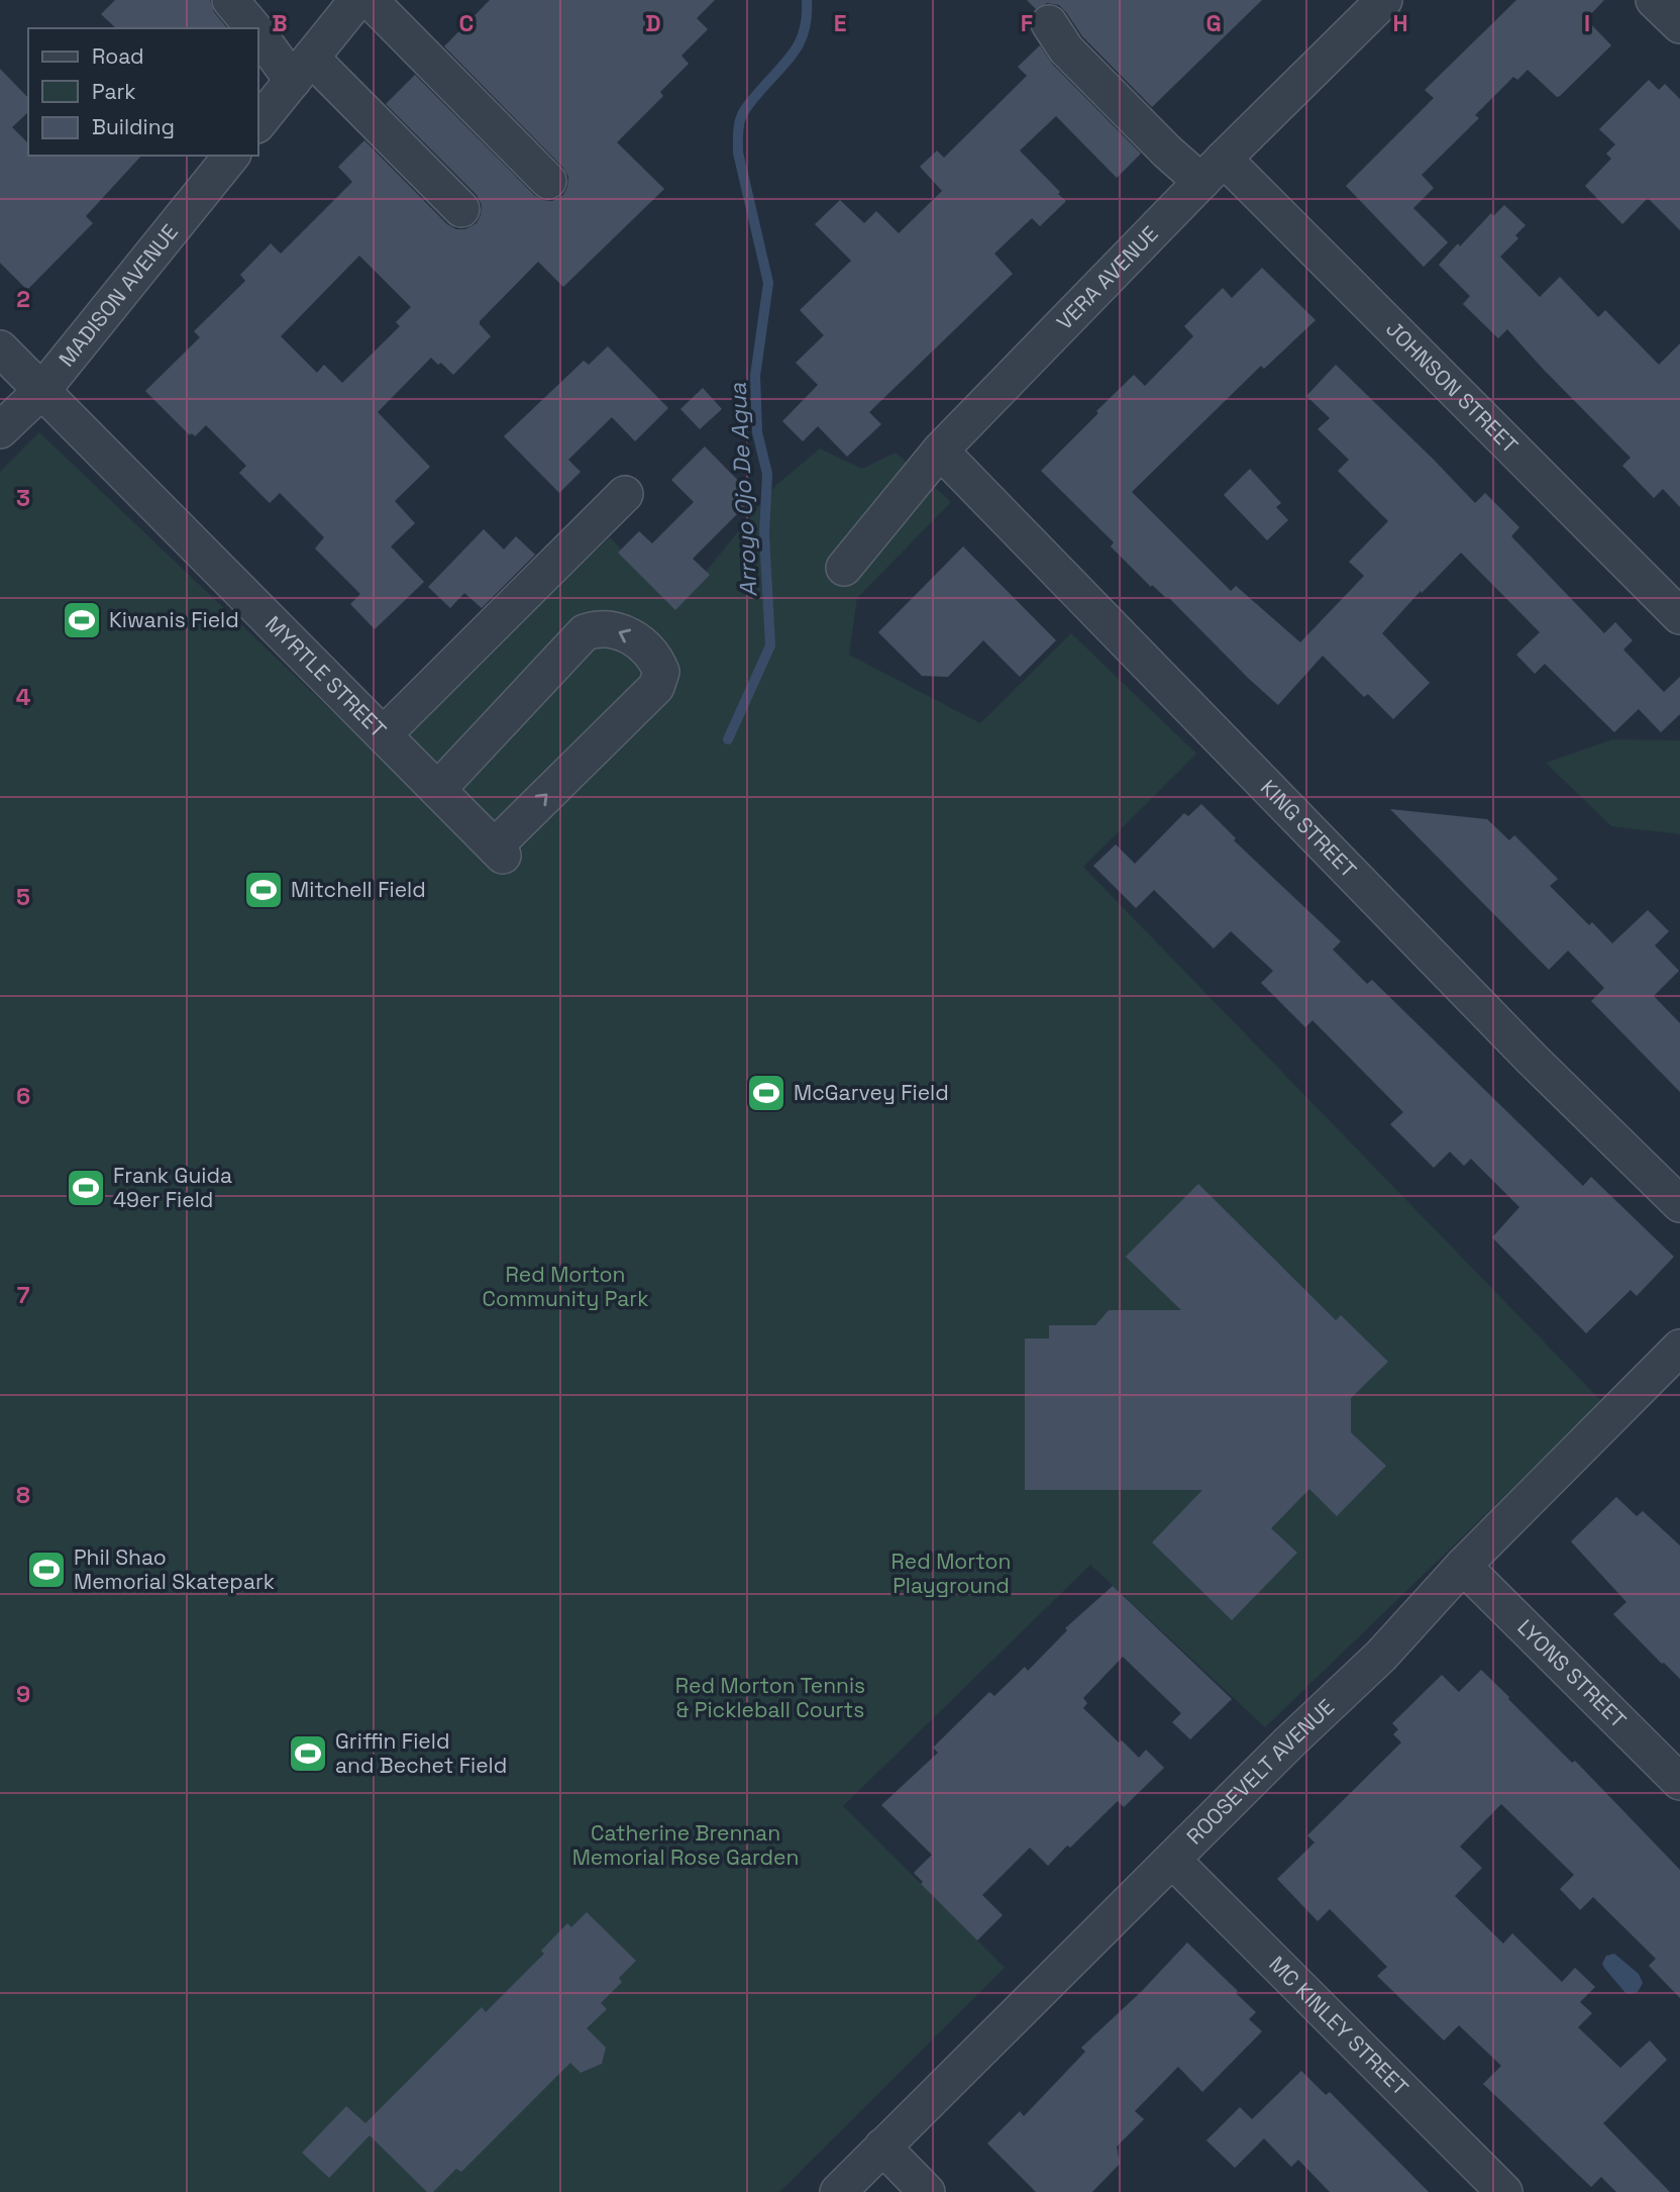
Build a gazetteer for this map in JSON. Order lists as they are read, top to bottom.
{
  "streets": {
    "street": [
      "VERA AVENUE",
      "MADISON AVENUE",
      "JOHNSON STREET",
      "MYRTLE STREET",
      "KING STREET",
      "LYONS STREET",
      "ROOSEVELT AVENUE",
      "MC KINLEY STREET"
    ]
  },
  "crossings": [
    ["VERA AVENUE", "JOHNSON STREET"],
    ["VERA AVENUE", "KING STREET"],
    ["MADISON AVENUE", "MYRTLE STREET"],
    ["LYONS STREET", "ROOSEVELT AVENUE"],
    ["ROOSEVELT AVENUE", "MC KINLEY STREET"]
  ],
  "water": ["Arroyo Ojo De Agua"],
  "parks": [
    "Red Morton Community Park",
    "Red Morton Playground",
    "Red Morton Tennis & Pickleball Courts",
    "Catherine Brennan Memorial Rose Garden"
  ],
  "places": {
    "sports": [
      "Kiwanis Field",
      "Mitchell Field",
      "McGarvey Field",
      "Frank Guida 49er Field",
      "Phil Shao Memorial Skatepark",
      "Griffin Field and Bechet Field"
    ]
  },
  "legend": ["Road", "Park", "Building"],
  "grid": {
    "columns": [
      "B",
      "C",
      "D",
      "E",
      "F",
      "G",
      "H",
      "I"
    ],
    "rows": [
      "2",
      "3",
      "4",
      "5",
      "6",
      "7",
      "8",
      "9"
    ]
  }
}
